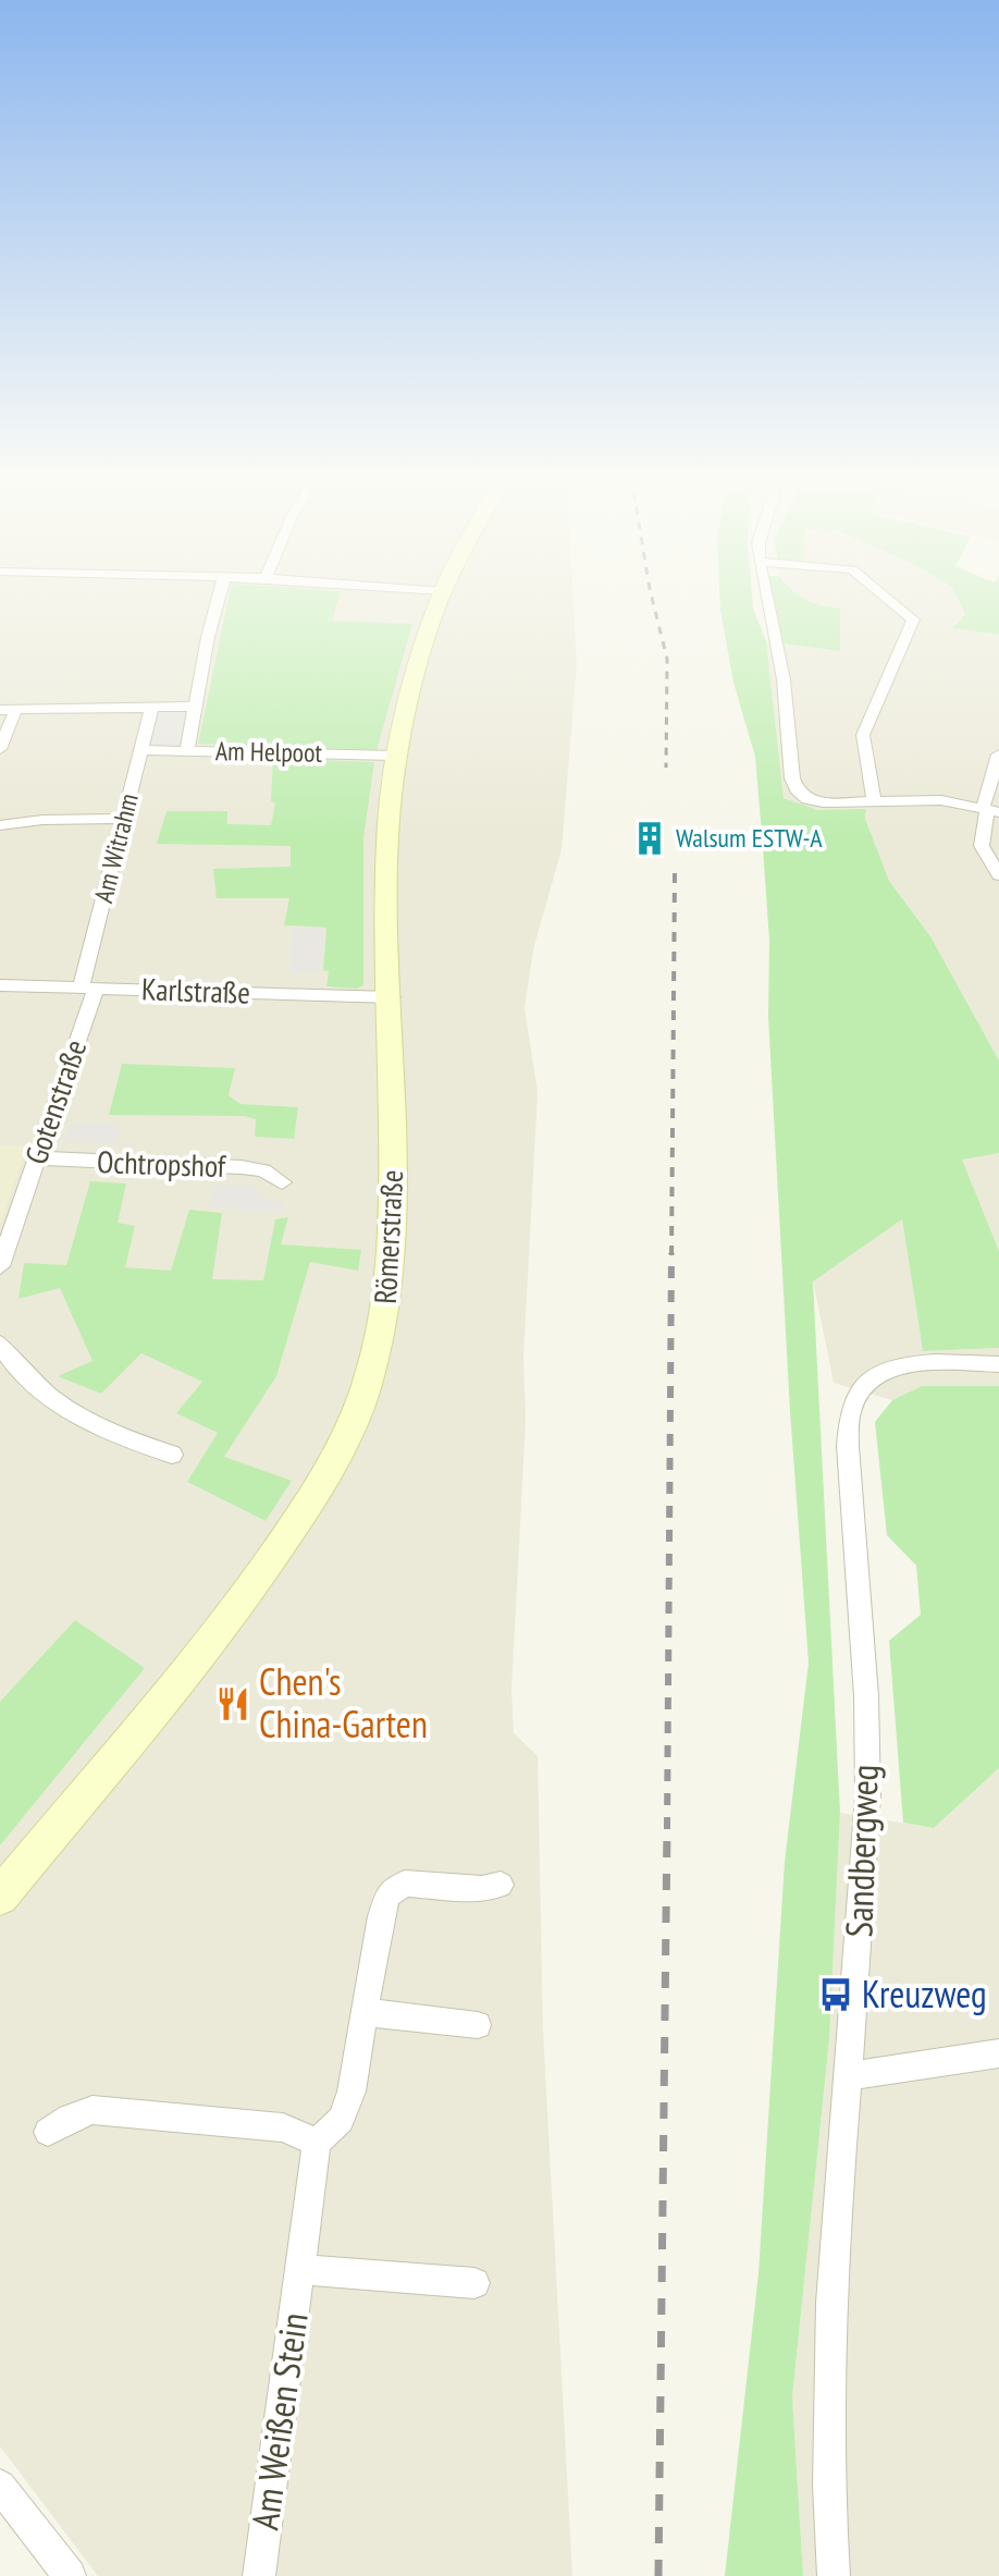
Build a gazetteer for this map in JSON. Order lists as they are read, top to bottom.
{
  "streets": {
    "main road": ["Römerstraße"],
    "street": [
      "Am Helpoot",
      "Am Witrahm",
      "Karlstraße",
      "Gotenstraße",
      "Ochtropshof",
      "Sandbergweg",
      "Am Weißen Stein"
    ]
  },
  "crossings": [
    ["Am Helpoot", "Am Witrahm"],
    ["Am Helpoot", "Römerstraße"],
    ["Am Witrahm", "Karlstraße"],
    ["Am Witrahm", "Gotenstraße"],
    ["Karlstraße", "Gotenstraße"],
    ["Karlstraße", "Römerstraße"],
    ["Gotenstraße", "Ochtropshof"]
  ],
  "places": {
    "building": ["Walsum ESTW-A"],
    "restaurant": ["Chen's China-Garten"],
    "bus stop": ["Kreuzweg"]
  }
}
